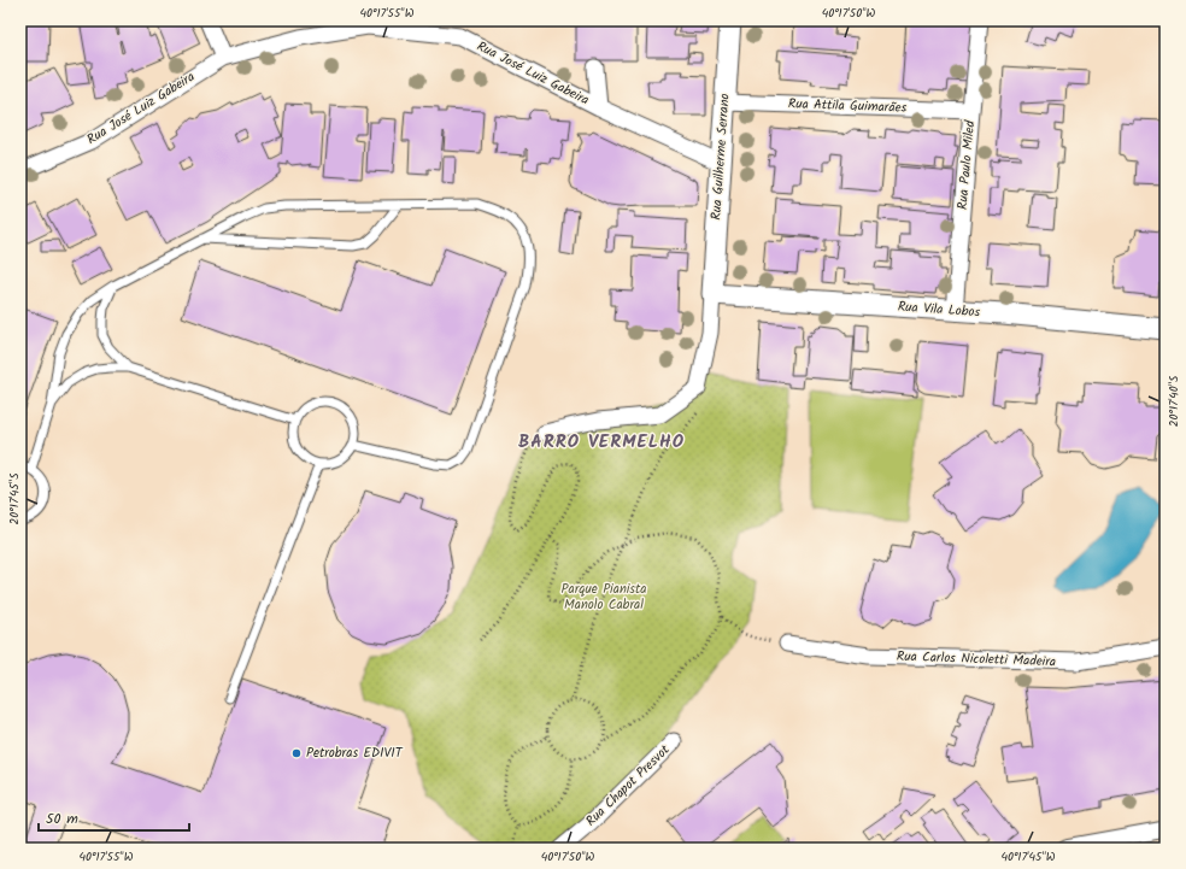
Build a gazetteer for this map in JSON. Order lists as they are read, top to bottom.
{
  "streets": {
    "street": [
      "Rua José Luiz Gabeira",
      "Rua Attila Guimarães",
      "Rua Guilherme Serrano",
      "Rua Paulo Miled",
      "Rua Vila Lobos",
      "Rua Carlos Nicoletti Madeira",
      "Rua Chapot Presvot"
    ]
  },
  "crossings": [
    ["Rua José Luiz Gabeira", "Rua Guilherme Serrano"],
    ["Rua Attila Guimarães", "Rua Guilherme Serrano"],
    ["Rua Attila Guimarães", "Rua Paulo Miled"],
    ["Rua Guilherme Serrano", "Rua Vila Lobos"],
    ["Rua Paulo Miled", "Rua Vila Lobos"]
  ],
  "districts": ["BARRO VERMELHO"],
  "parks": ["Parque Pianista Manolo Cabral"],
  "places": ["Petrobras EDIVIT"],
  "scale_bar": "50 m",
  "coordinates": [
    "40°17'55\"W",
    "40°17'50\"W",
    "20°17'40\"S",
    "20°17'45\"S",
    "40°17'45\"W"
  ]
}
